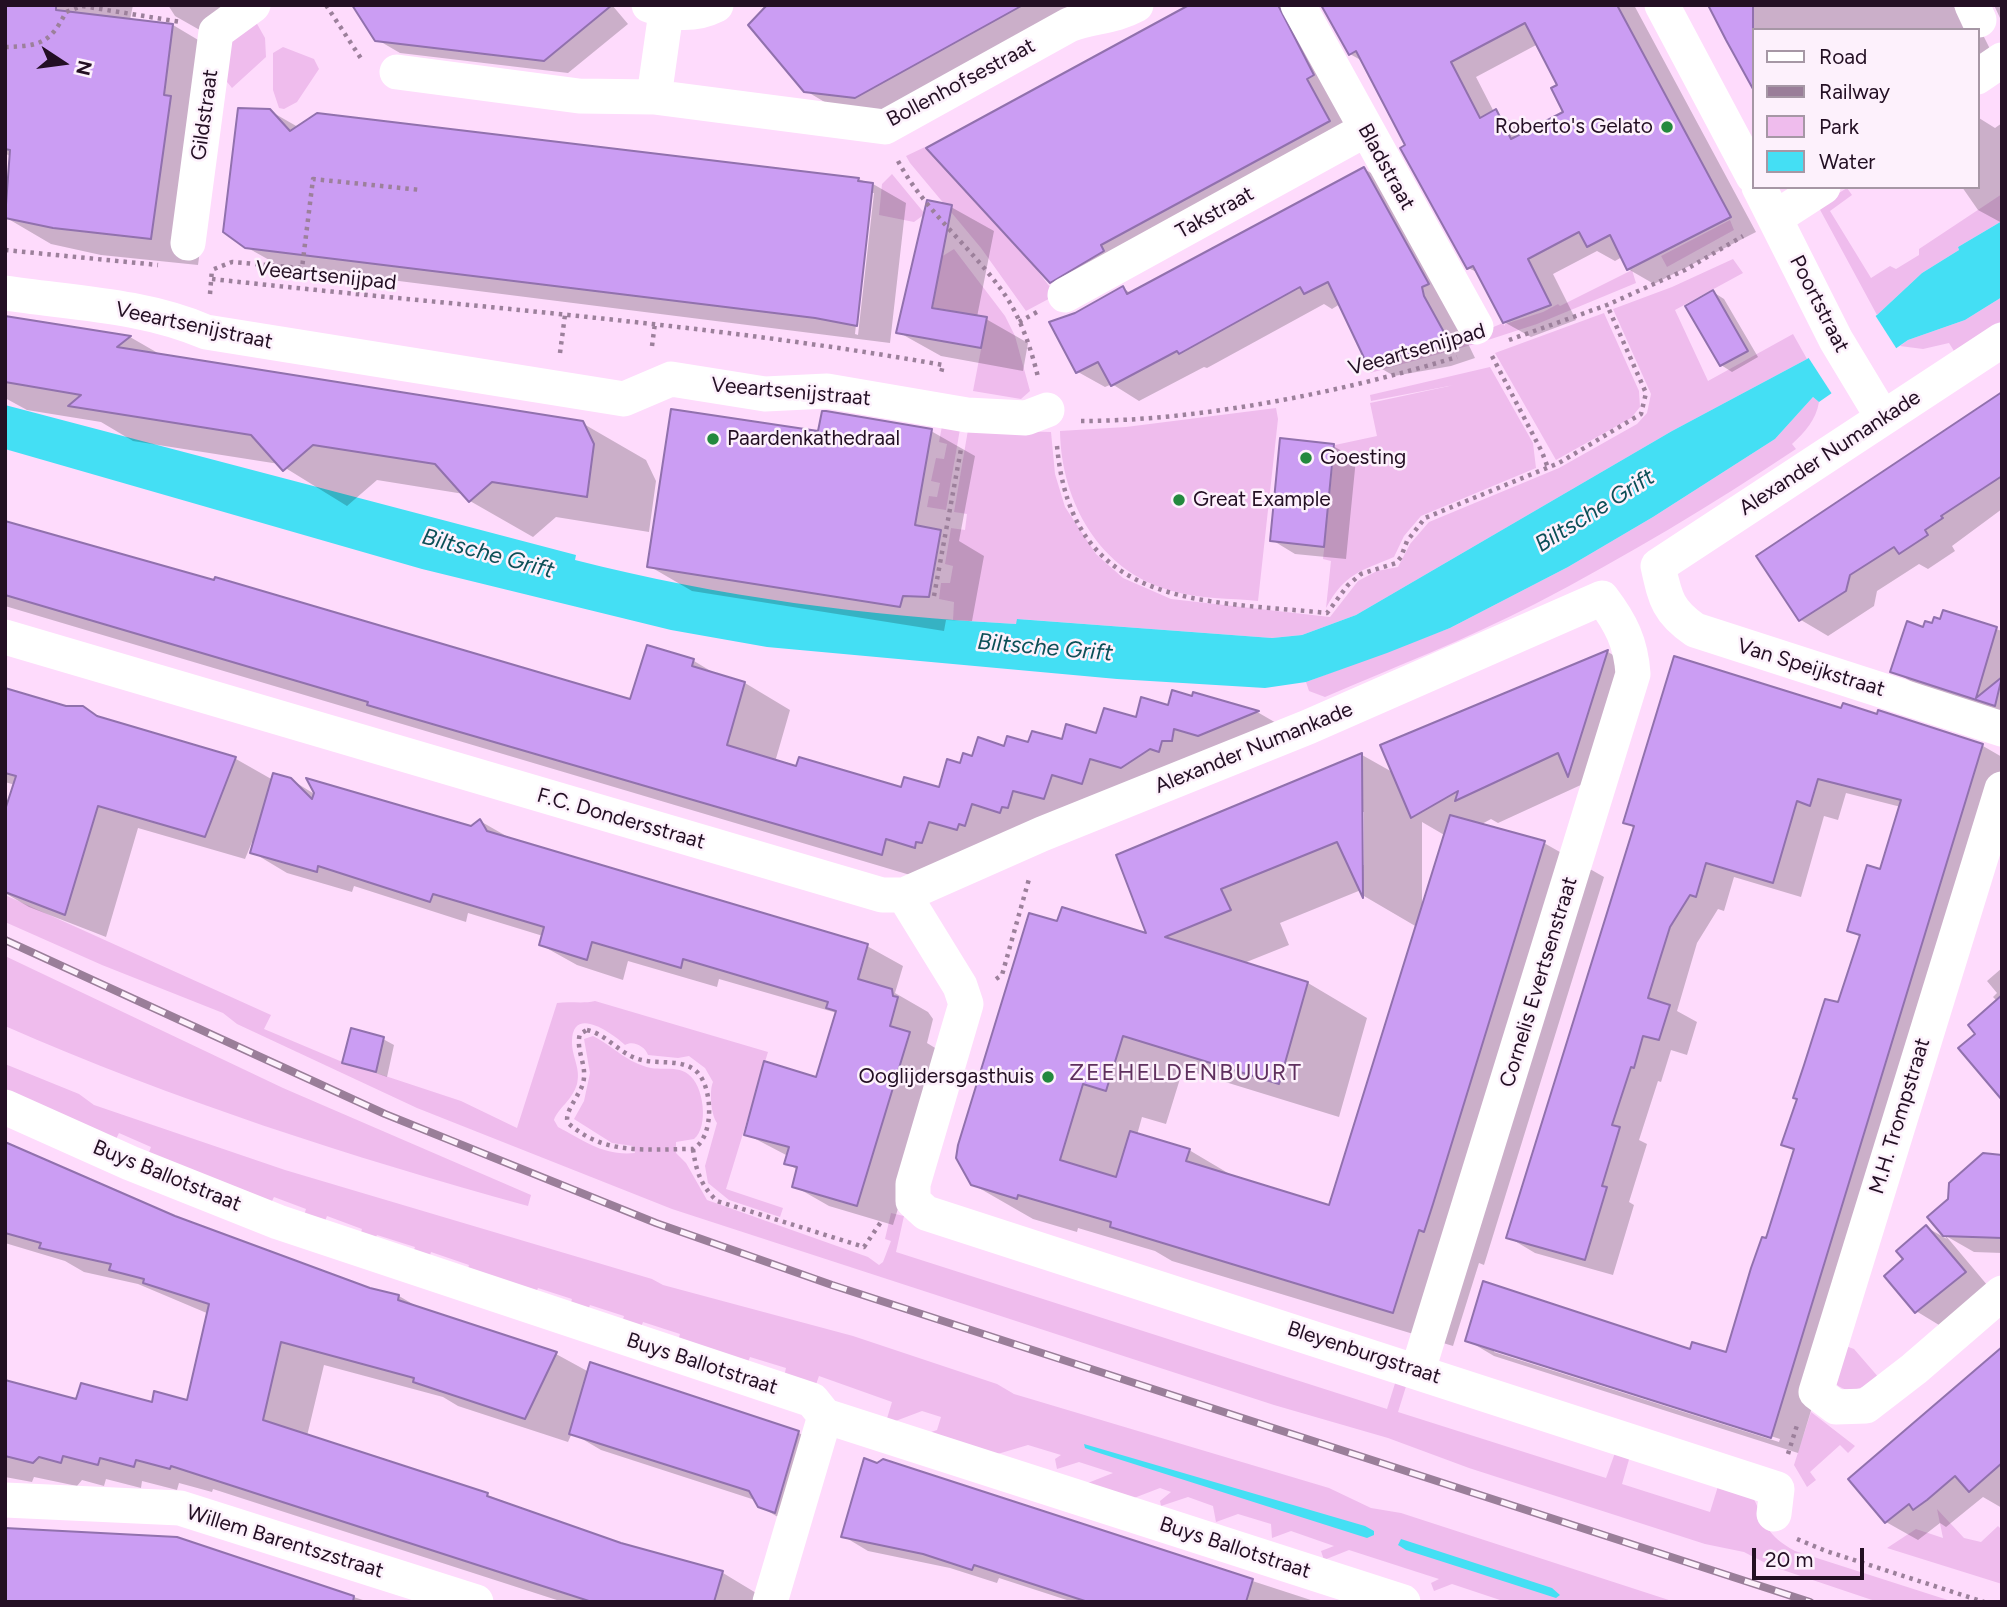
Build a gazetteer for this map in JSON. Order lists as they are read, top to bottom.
{
  "streets": {
    "street": [
      "Bollenhofsestraat",
      "Gildstraat",
      "Bladstraat",
      "Takstraat",
      "Poortstraat",
      "Veeartsenijstraat",
      "Alexander Numankade",
      "Van Speijkstraat",
      "F.C. Dondersstraat",
      "Cornelis Evertsenstraat",
      "M.H. Trompstraat",
      "Buys Ballotstraat",
      "Bleyenburgstraat",
      "Willem Barentszstraat"
    ],
    "path": ["Veeartsenijpad"]
  },
  "crossings": [
    ["Gildstraat", "Veeartsenijpad"],
    ["Bladstraat", "Takstraat"],
    ["Bladstraat", "Veeartsenijpad"],
    ["Veeartsenijpad", "Poortstraat"],
    ["Veeartsenijpad", "Veeartsenijstraat"],
    ["Poortstraat", "Alexander Numankade"],
    ["Alexander Numankade", "Van Speijkstraat"],
    ["Alexander Numankade", "F.C. Dondersstraat"],
    ["Alexander Numankade", "Cornelis Evertsenstraat"],
    ["Cornelis Evertsenstraat", "Bleyenburgstraat"]
  ],
  "districts": ["ZEEHELDENBUURT"],
  "water": ["Biltsche Grift"],
  "places": [
    "Roberto's Gelato",
    "Paardenkathedraal",
    "Goesting",
    "Great Example",
    "Ooglijdersgasthuis"
  ],
  "legend": [
    "Road",
    "Railway",
    "Park",
    "Water"
  ],
  "scale_bar": "20 m",
  "north": "right"
}
